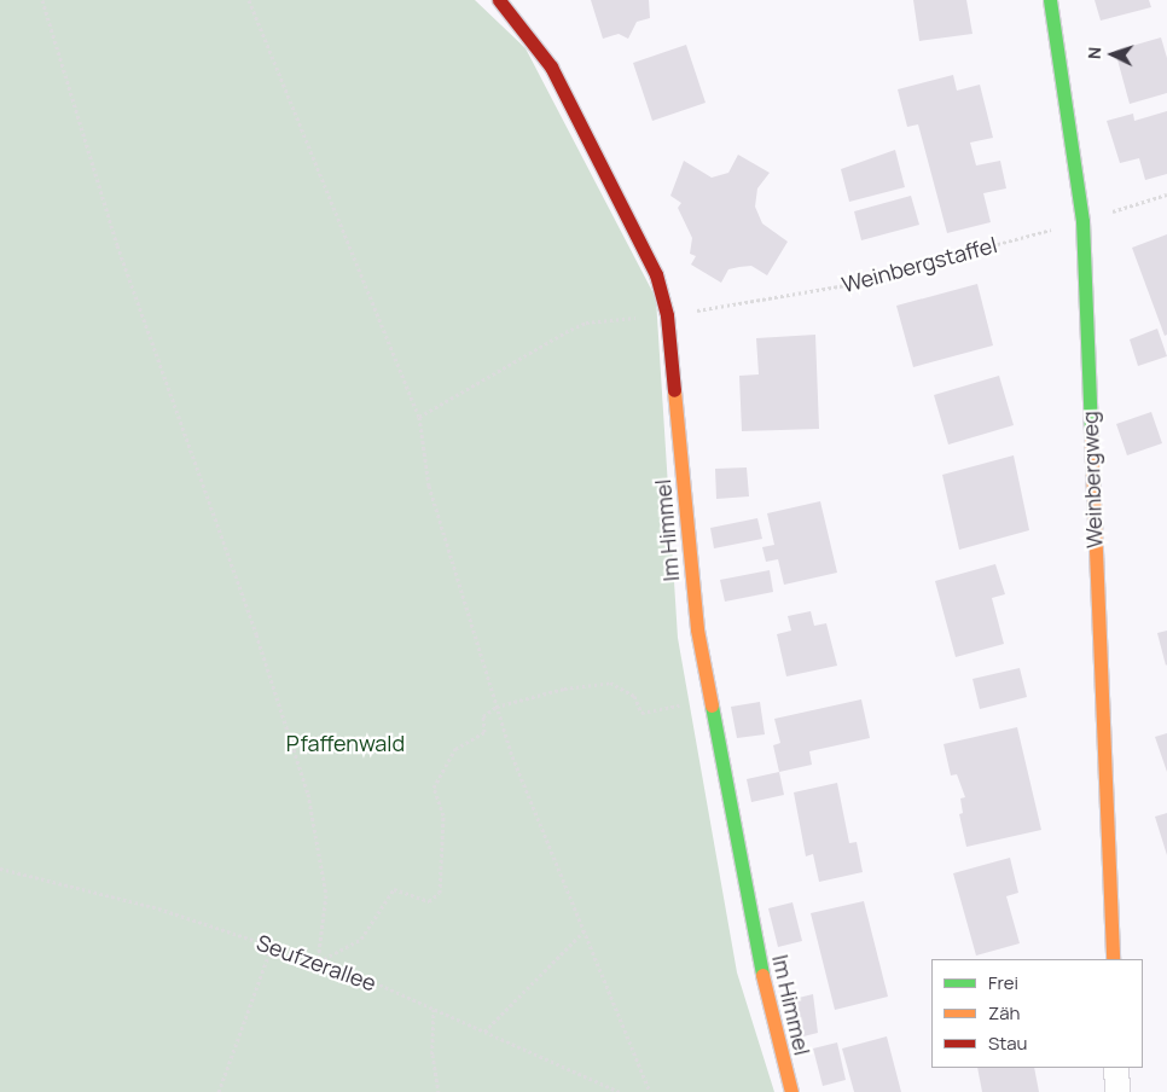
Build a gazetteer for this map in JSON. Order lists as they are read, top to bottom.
{
  "streets": {
    "street": ["Weinbergweg", "Im Himmel"],
    "path": ["Weinbergstaffel", "Seufzerallee"]
  },
  "crossings": [
    ["Weinbergstaffel", "Weinbergweg"],
    ["Weinbergstaffel", "Im Himmel"]
  ],
  "parks": ["Pfaffenwald"],
  "legend": ["Frei", "Zäh", "Stau"],
  "north": "left"
}
